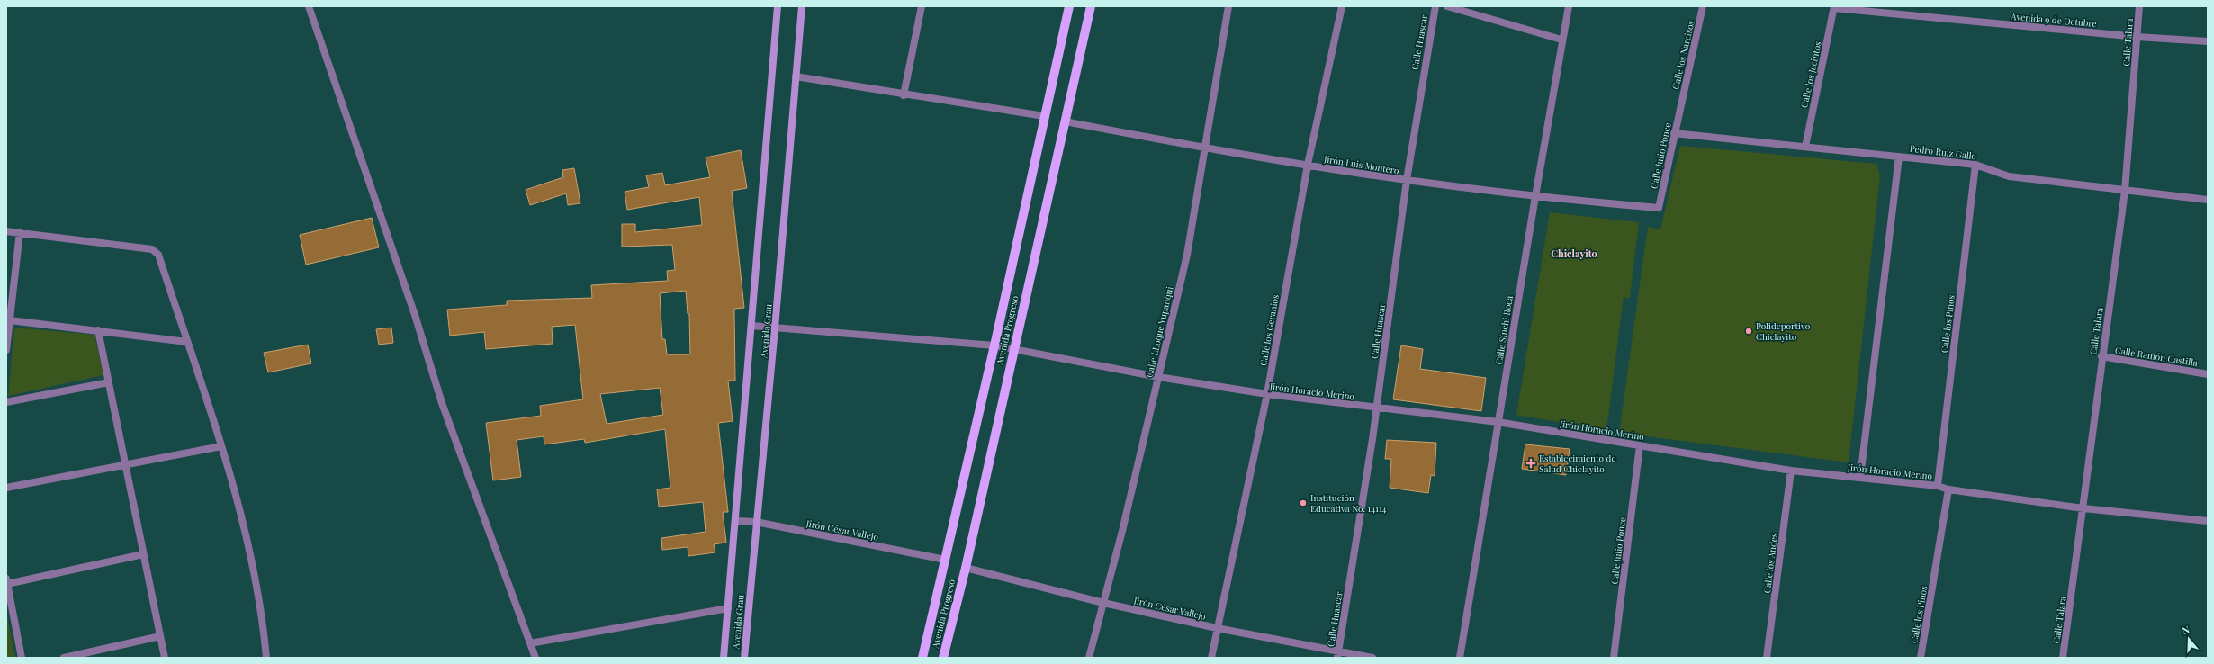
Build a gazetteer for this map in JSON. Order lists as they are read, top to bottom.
{
  "streets": {
    "main road": ["Avenida Progreso"],
    "street": [
      "Avenida 9 de Octubre",
      "Calle Huascar",
      "Calle Talara",
      "Calle los Narcisos",
      "Calle los Jacintos",
      "Pedro Ruiz Gallo",
      "Calle Julio Ponce",
      "Jirón Luis Montero",
      "Calle los Pinos",
      "Calle los Geranios",
      "Calle Sinchi Roca",
      "Avenida Grau",
      "Calle LLoque Yupanqui",
      "Calle Ramón Castilla",
      "Jirón Horacio Merino",
      "Jirón César Vallejo",
      "Calle los Andes"
    ]
  },
  "crossings": [
    ["Avenida 9 de Octubre", "Calle Talara"],
    ["Avenida 9 de Octubre", "Calle los Jacintos"],
    ["Calle Huascar", "Jirón Luis Montero"],
    ["Calle Huascar", "Jirón Horacio Merino"],
    ["Calle Huascar", "Jirón César Vallejo"],
    ["Calle Talara", "Pedro Ruiz Gallo"],
    ["Calle Talara", "Calle Ramón Castilla"],
    ["Calle Talara", "Jirón Horacio Merino"],
    ["Calle los Narcisos", "Calle Julio Ponce"],
    ["Calle los Jacintos", "Pedro Ruiz Gallo"],
    ["Pedro Ruiz Gallo", "Calle Julio Ponce"],
    ["Pedro Ruiz Gallo", "Calle los Pinos"],
    ["Calle Julio Ponce", "Jirón Luis Montero"],
    ["Calle Julio Ponce", "Jirón Horacio Merino"],
    ["Jirón Luis Montero", "Avenida Progreso"],
    ["Jirón Luis Montero", "Calle los Geranios"],
    ["Jirón Luis Montero", "Calle Sinchi Roca"],
    ["Jirón Luis Montero", "Calle LLoque Yupanqui"],
    ["Calle los Pinos", "Jirón Horacio Merino"],
    ["Avenida Progreso", "Jirón Horacio Merino"],
    ["Avenida Progreso", "Jirón César Vallejo"],
    ["Calle los Geranios", "Jirón Horacio Merino"],
    ["Calle los Geranios", "Jirón César Vallejo"],
    ["Calle Sinchi Roca", "Jirón Horacio Merino"],
    ["Avenida Grau", "Jirón Horacio Merino"],
    ["Avenida Grau", "Jirón César Vallejo"],
    ["Calle LLoque Yupanqui", "Jirón Horacio Merino"],
    ["Calle LLoque Yupanqui", "Jirón César Vallejo"],
    ["Jirón Horacio Merino", "Calle los Andes"]
  ],
  "districts": ["Chiclayito"],
  "places": {
    "other": ["Polideportivo Chiclayito", "Institución Educativa No. 14114"],
    "health": ["Establecimiento de Salud Chiclayito"]
  },
  "north": "top"
}
